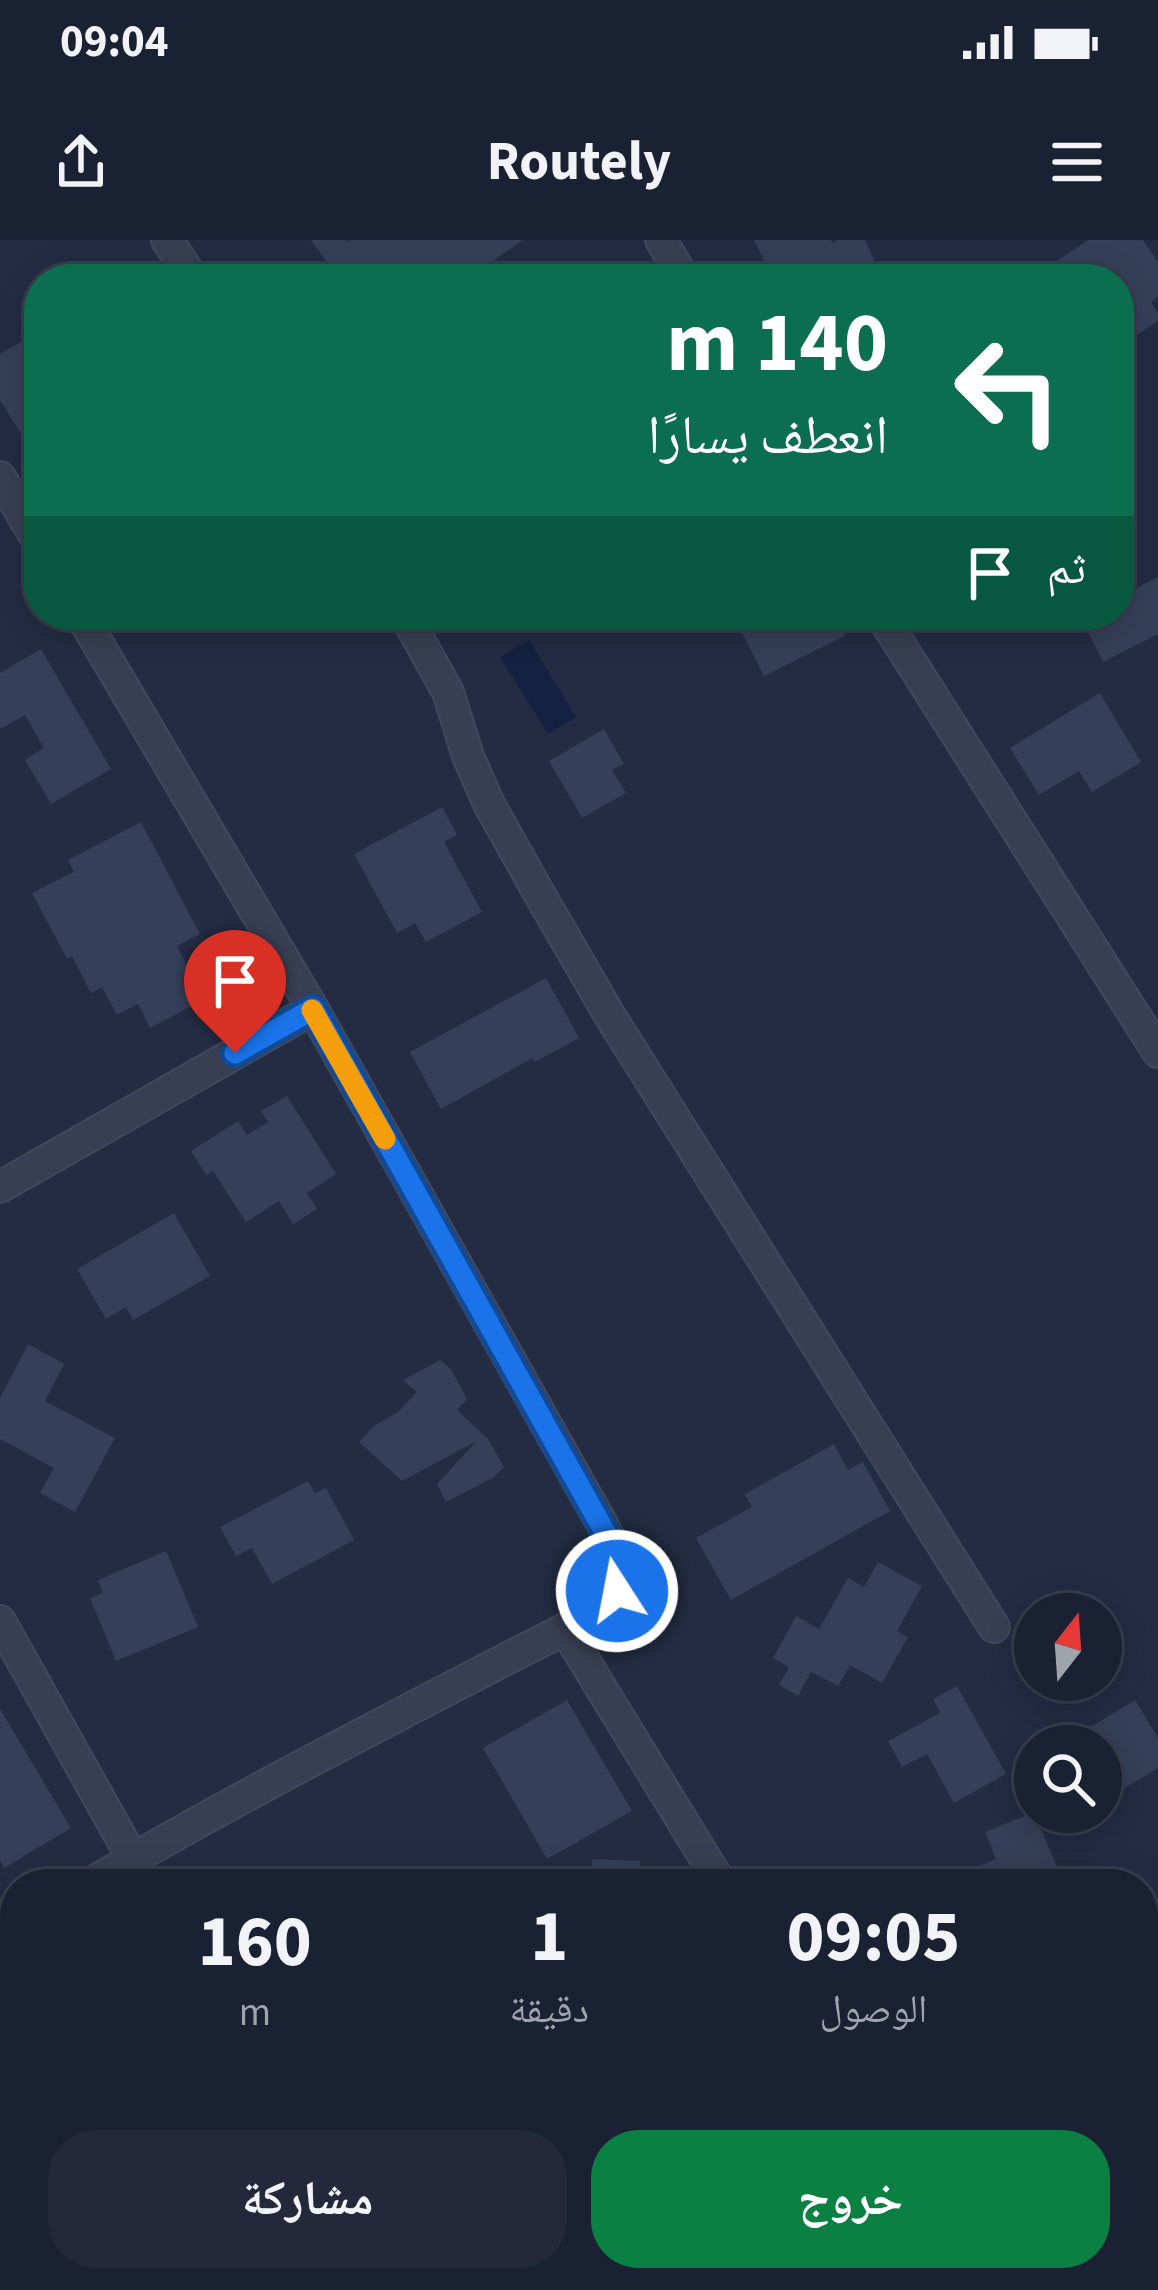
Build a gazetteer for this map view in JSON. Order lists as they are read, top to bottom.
{
  "north": "top",
  "page": {
    "status": "09:04",
    "header": "Routely",
    "turn": ["140 m", "انعطف يسارًا"],
    "then": "ثم",
    "eta": [
      "09:05",
      "الوصول",
      "1",
      "دقيقة",
      "160",
      "m"
    ],
    "buttons": ["خروج", "مشاركة"]
  }
}
